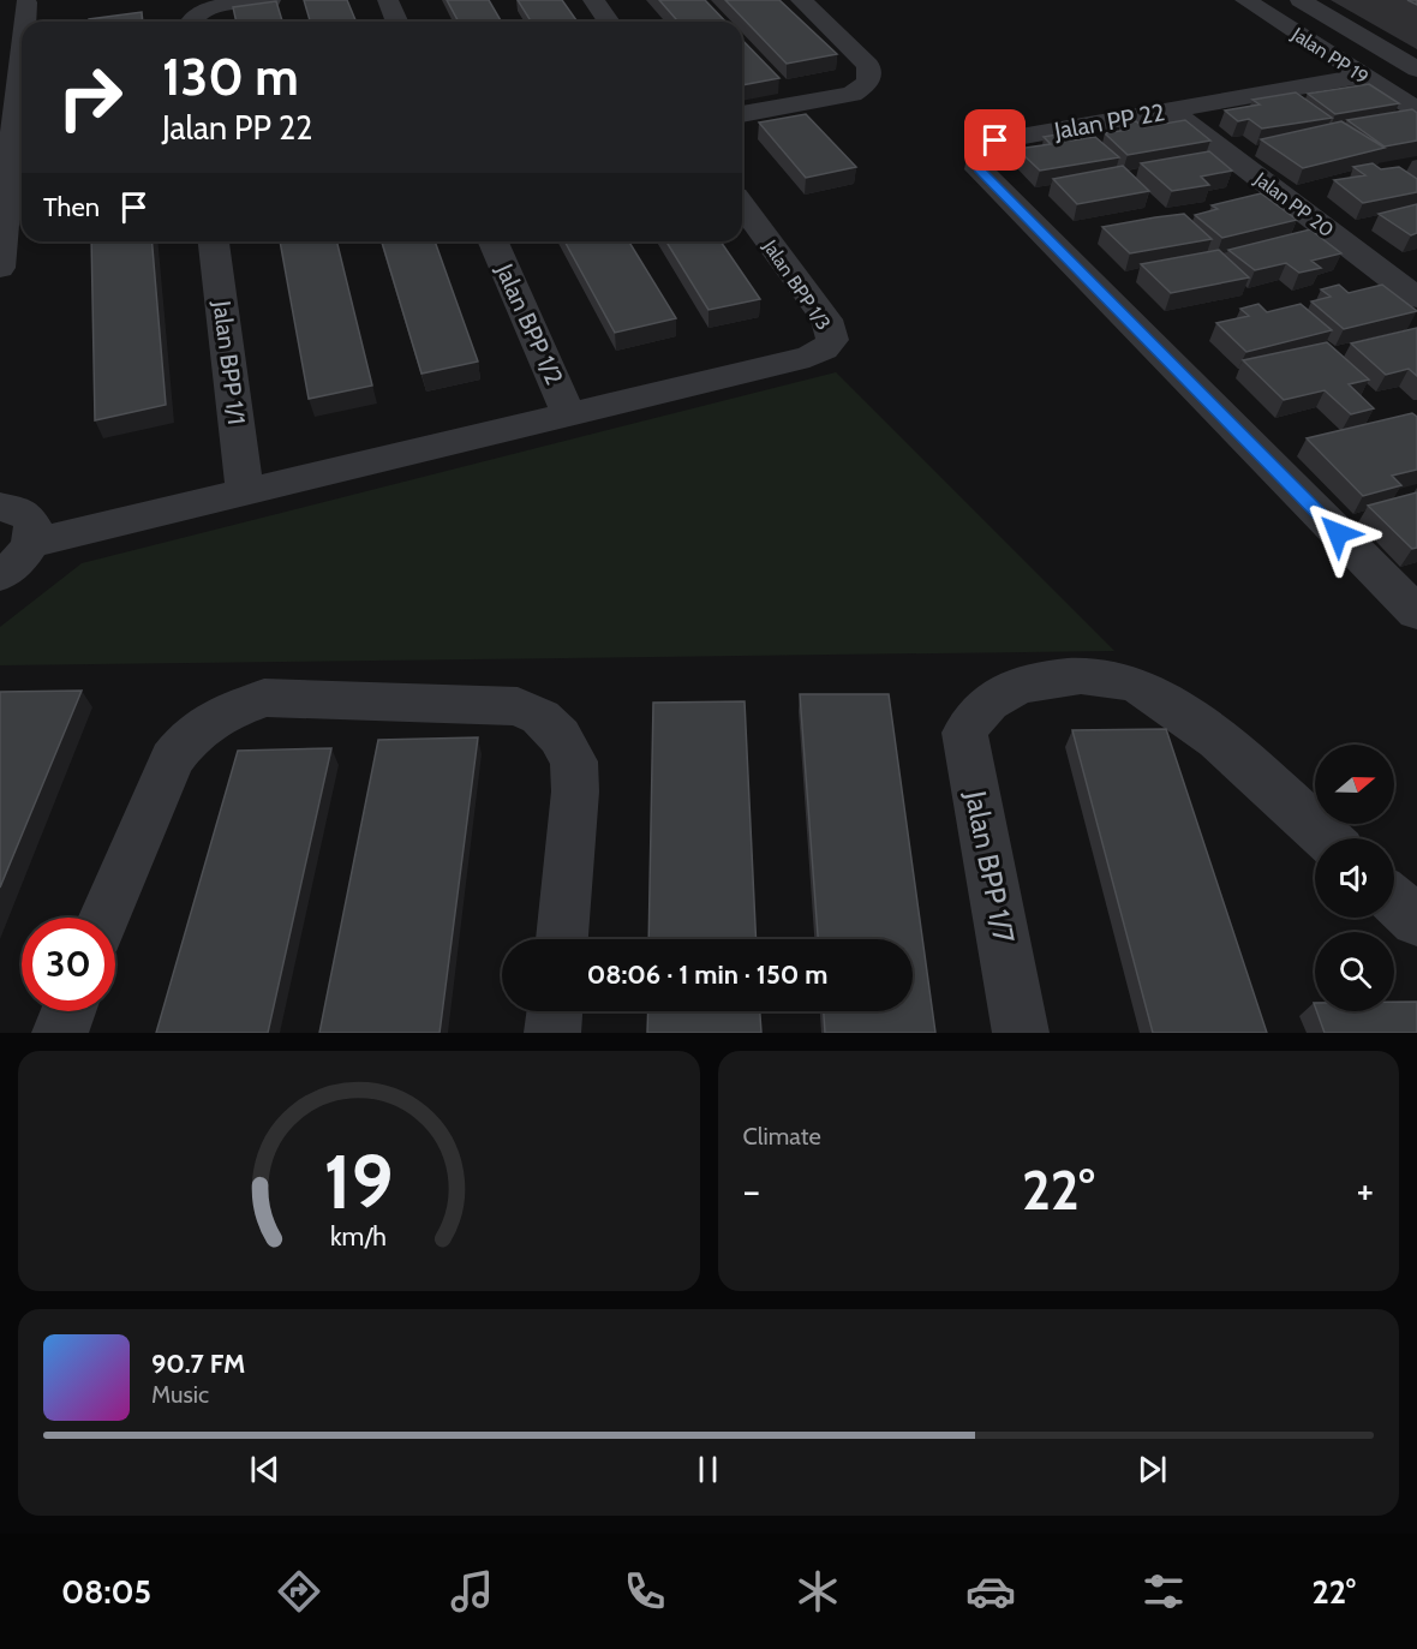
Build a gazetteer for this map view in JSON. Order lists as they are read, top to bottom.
{
  "streets": {
    "street": [
      "Jalan PP 19",
      "Jalan PP 22",
      "Jalan PP 20",
      "Jalan BPP 1/3",
      "Jalan BPP 1/2",
      "Jalan BPP 1/1",
      "Jalan BPP 1/7"
    ]
  },
  "crossings": [
    ["Jalan PP 19", "Jalan PP 22"],
    ["Jalan PP 22", "Jalan PP 20"],
    ["Jalan BPP 1/3", "Jalan BPP 1/2"]
  ],
  "north": "right",
  "page": {
    "turn": ["130 m", "Jalan PP 22"],
    "then": "Then",
    "limit": "30",
    "trip": "08:06 · 1 min · 150 m",
    "tile": "Climate",
    "heat": ["−", "22°", "+"],
    "song": ["90.7 FM", "Music"],
    "tabs": ["08:05", "22°"],
    "gauge": ["19", "km/h"]
  }
}
